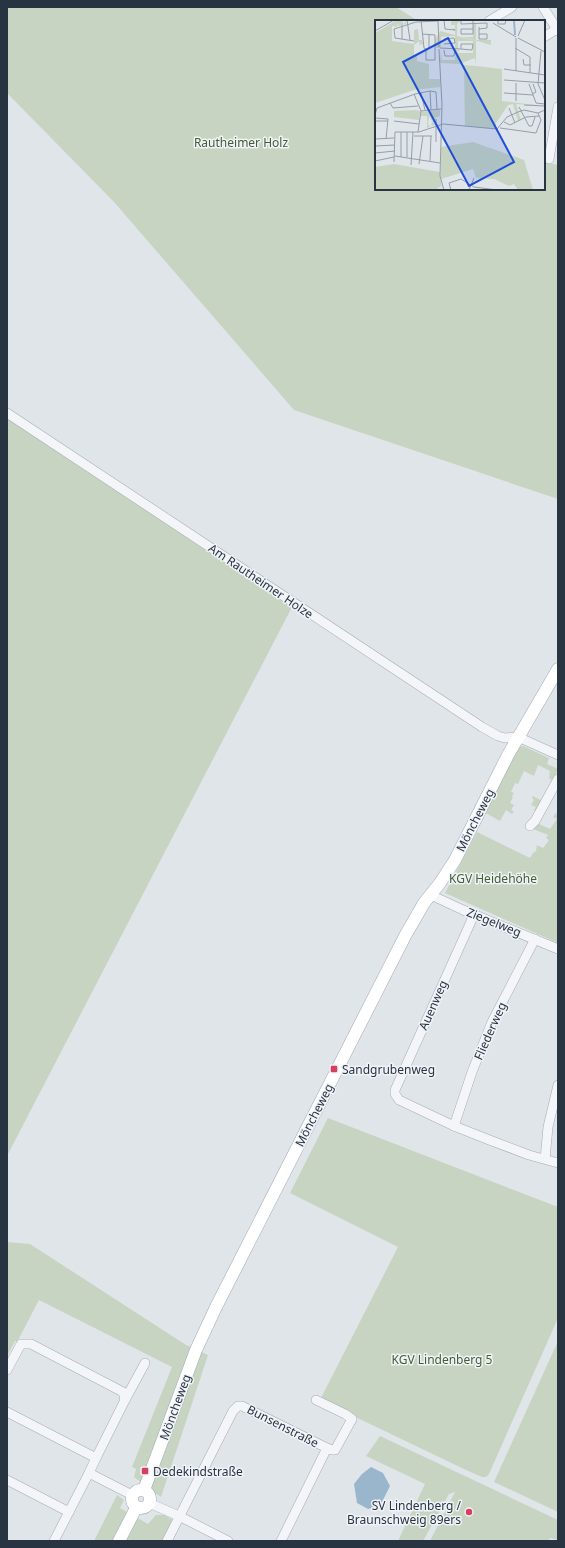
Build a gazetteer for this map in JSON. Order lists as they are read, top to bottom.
{
  "streets": {
    "main road": ["Möncheweg"],
    "street": [
      "Am Rautheimer Holze",
      "Ziegelweg",
      "Auenweg",
      "Fliederweg",
      "Bunsenstraße"
    ]
  },
  "crossings": [
    ["Am Rautheimer Holze", "Möncheweg"],
    ["Möncheweg", "Ziegelweg"],
    ["Ziegelweg", "Auenweg"],
    ["Ziegelweg", "Fliederweg"],
    ["Auenweg", "Fliederweg"]
  ],
  "parks": ["Rautheimer Holz", "KGV Heidehöhe", "KGV Lindenberg 5"],
  "places": {
    "transit": ["Sandgrubenweg", "Dedekindstraße"],
    "other": ["SV Lindenberg / Braunschweig 89ers"]
  }
}
